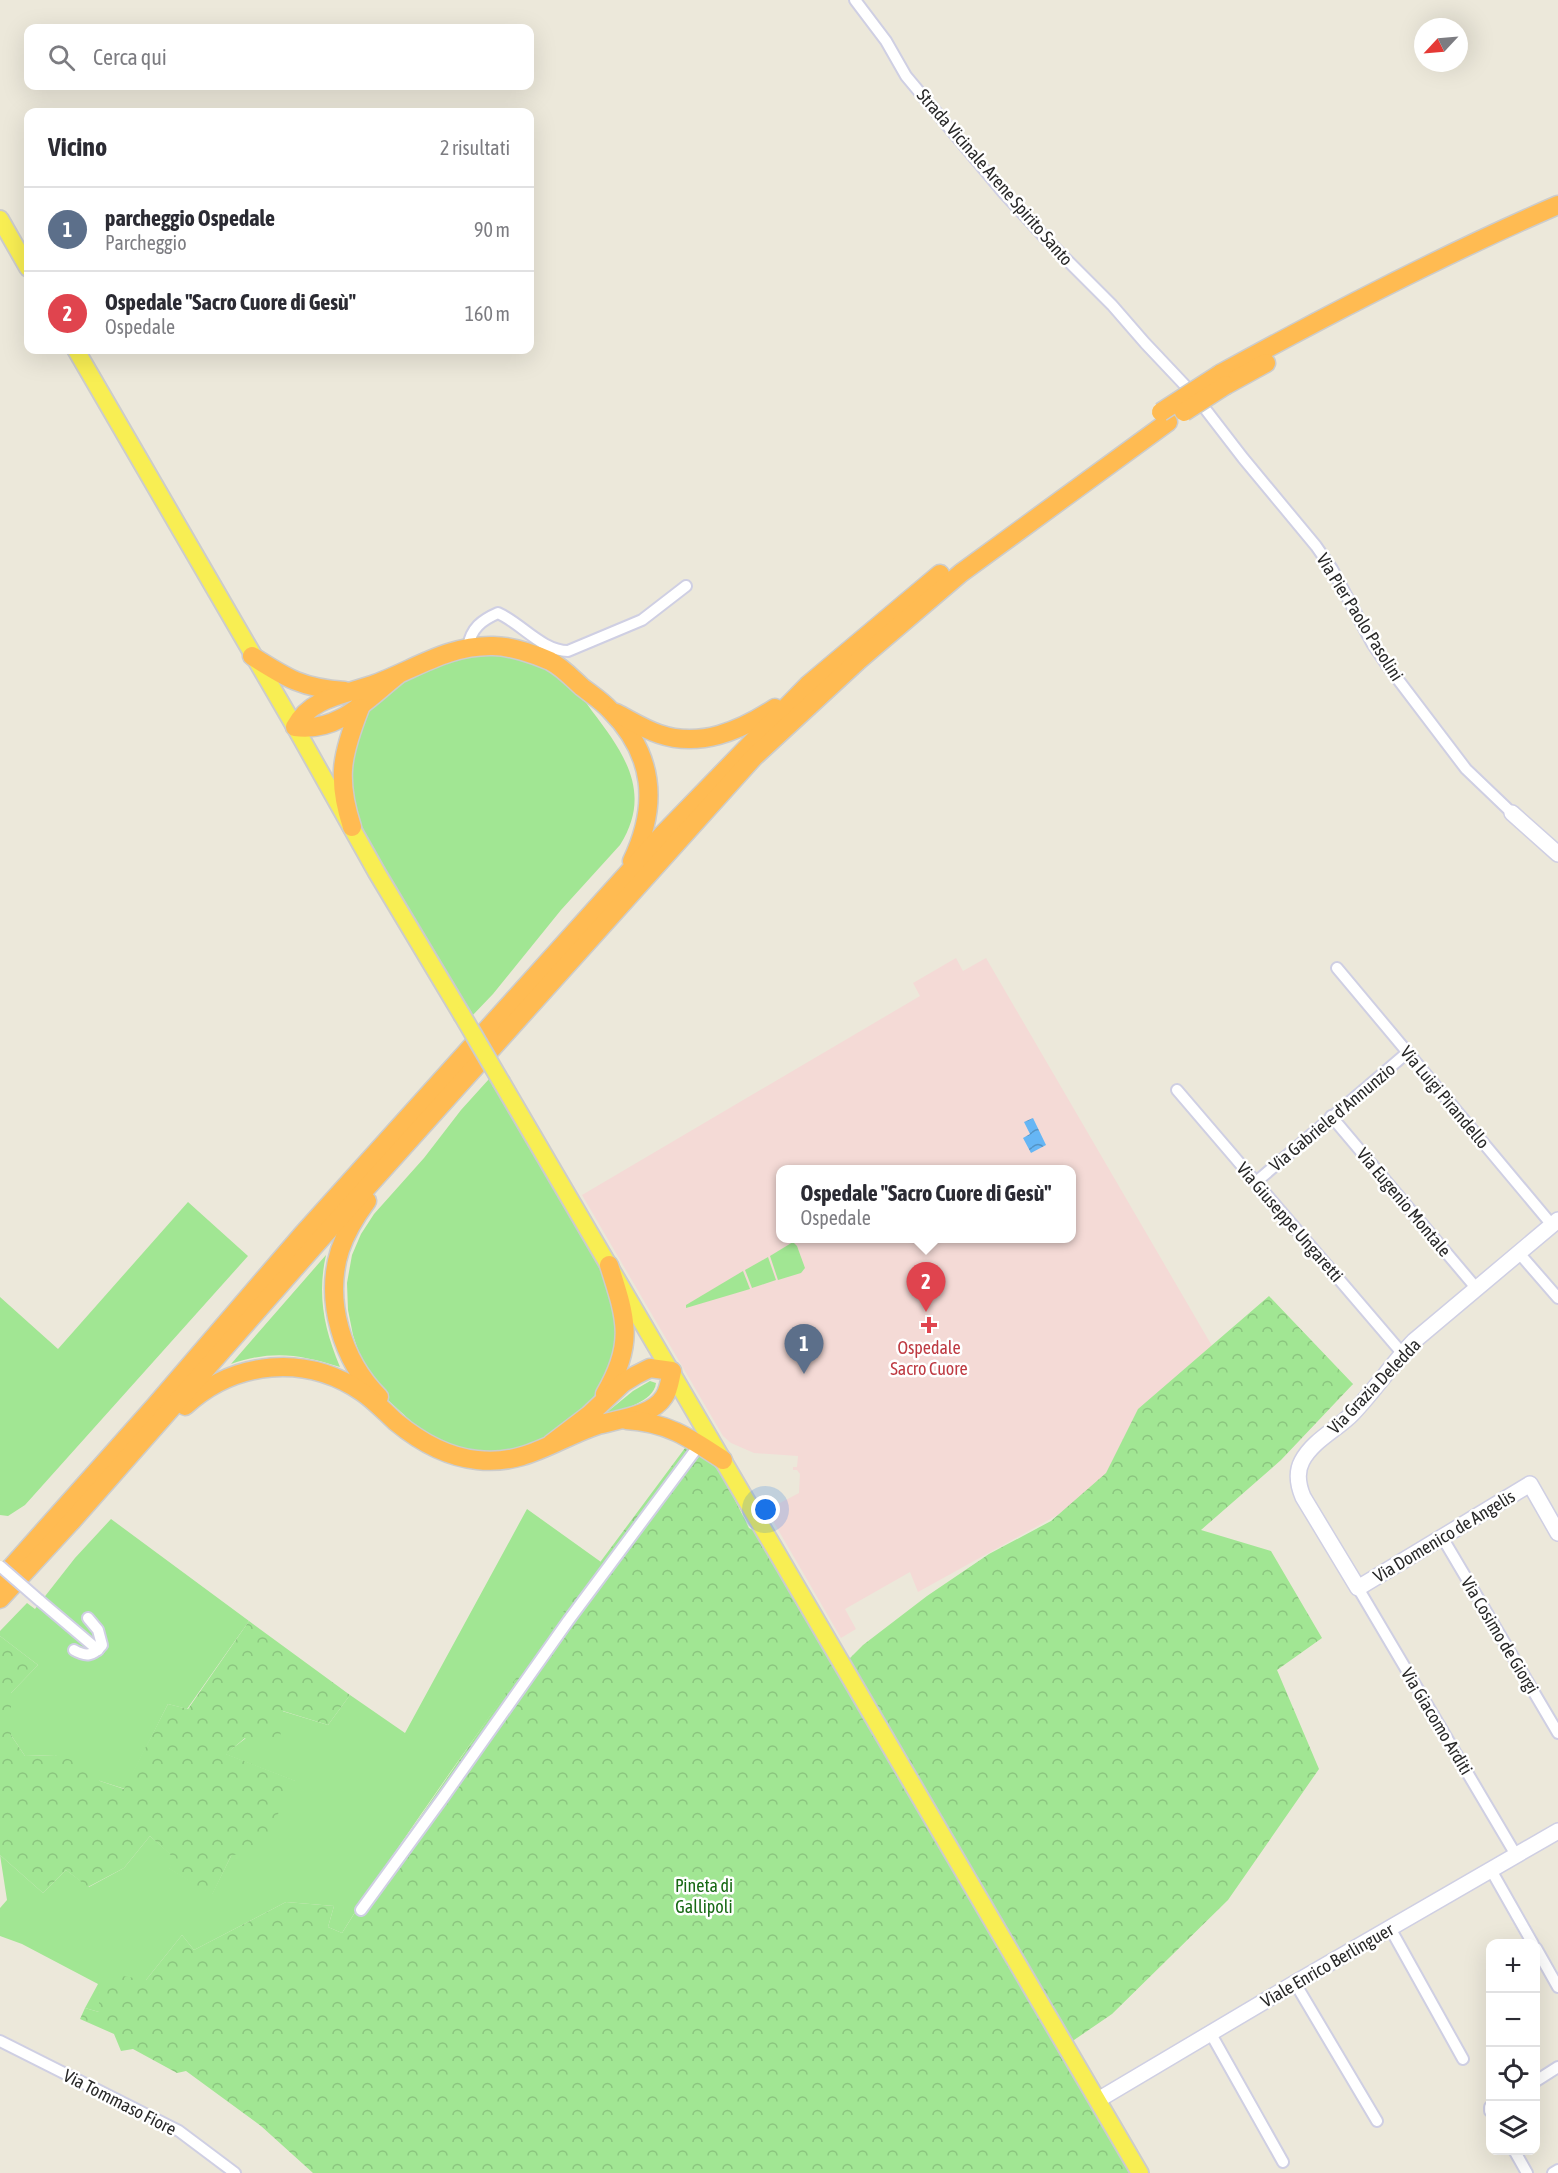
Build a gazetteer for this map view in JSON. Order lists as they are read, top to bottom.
{
  "streets": {
    "street": [
      "Strada Vicinale Arene Spirito Santo",
      "Via Pier Paolo Pasolini",
      "Via Luigi Pirandello",
      "Via Gabriele d'Annunzio",
      "Via Eugenio Montale",
      "Via Giuseppe Ungaretti",
      "Via Grazia Deledda",
      "Via Domenico de Angelis",
      "Via Cosimo de Giorgi",
      "Via Giacomo Arditi",
      "Viale Enrico Berlinguer",
      "Via Tommaso Fiore"
    ]
  },
  "crossings": [
    ["Strada Vicinale Arene Spirito Santo", "Via Pier Paolo Pasolini"],
    ["Via Luigi Pirandello", "Via Gabriele d'Annunzio"],
    ["Via Luigi Pirandello", "Via Grazia Deledda"],
    ["Via Gabriele d'Annunzio", "Via Eugenio Montale"],
    ["Via Gabriele d'Annunzio", "Via Giuseppe Ungaretti"],
    ["Via Eugenio Montale", "Via Grazia Deledda"],
    ["Via Giuseppe Ungaretti", "Via Grazia Deledda"],
    ["Via Grazia Deledda", "Via Domenico de Angelis"],
    ["Via Grazia Deledda", "Via Giacomo Arditi"],
    ["Via Domenico de Angelis", "Via Cosimo de Giorgi"],
    ["Via Domenico de Angelis", "Via Giacomo Arditi"],
    ["Via Giacomo Arditi", "Viale Enrico Berlinguer"]
  ],
  "parks": ["Pineta di Gallipoli"],
  "places": {
    "health": ["Ospedale Sacro Cuore"]
  },
  "north": "bottom left",
  "page": {
    "search": "Cerca qui",
    "heading": ["Vicino", "2 risultati"],
    "list": [
      {
        "mark": "1",
        "name": "parcheggio Ospedale",
        "note": "Parcheggio",
        "value": "90 m"
      },
      {
        "mark": "2",
        "name": "Ospedale \"Sacro Cuore di Gesù\"",
        "note": "Ospedale",
        "value": "160 m"
      }
    ],
    "popup": ["Ospedale \"Sacro Cuore di Gesù\"", "Ospedale"],
    "pins": ["2", "1"],
    "map_buttons": ["+", "−"]
  }
}
